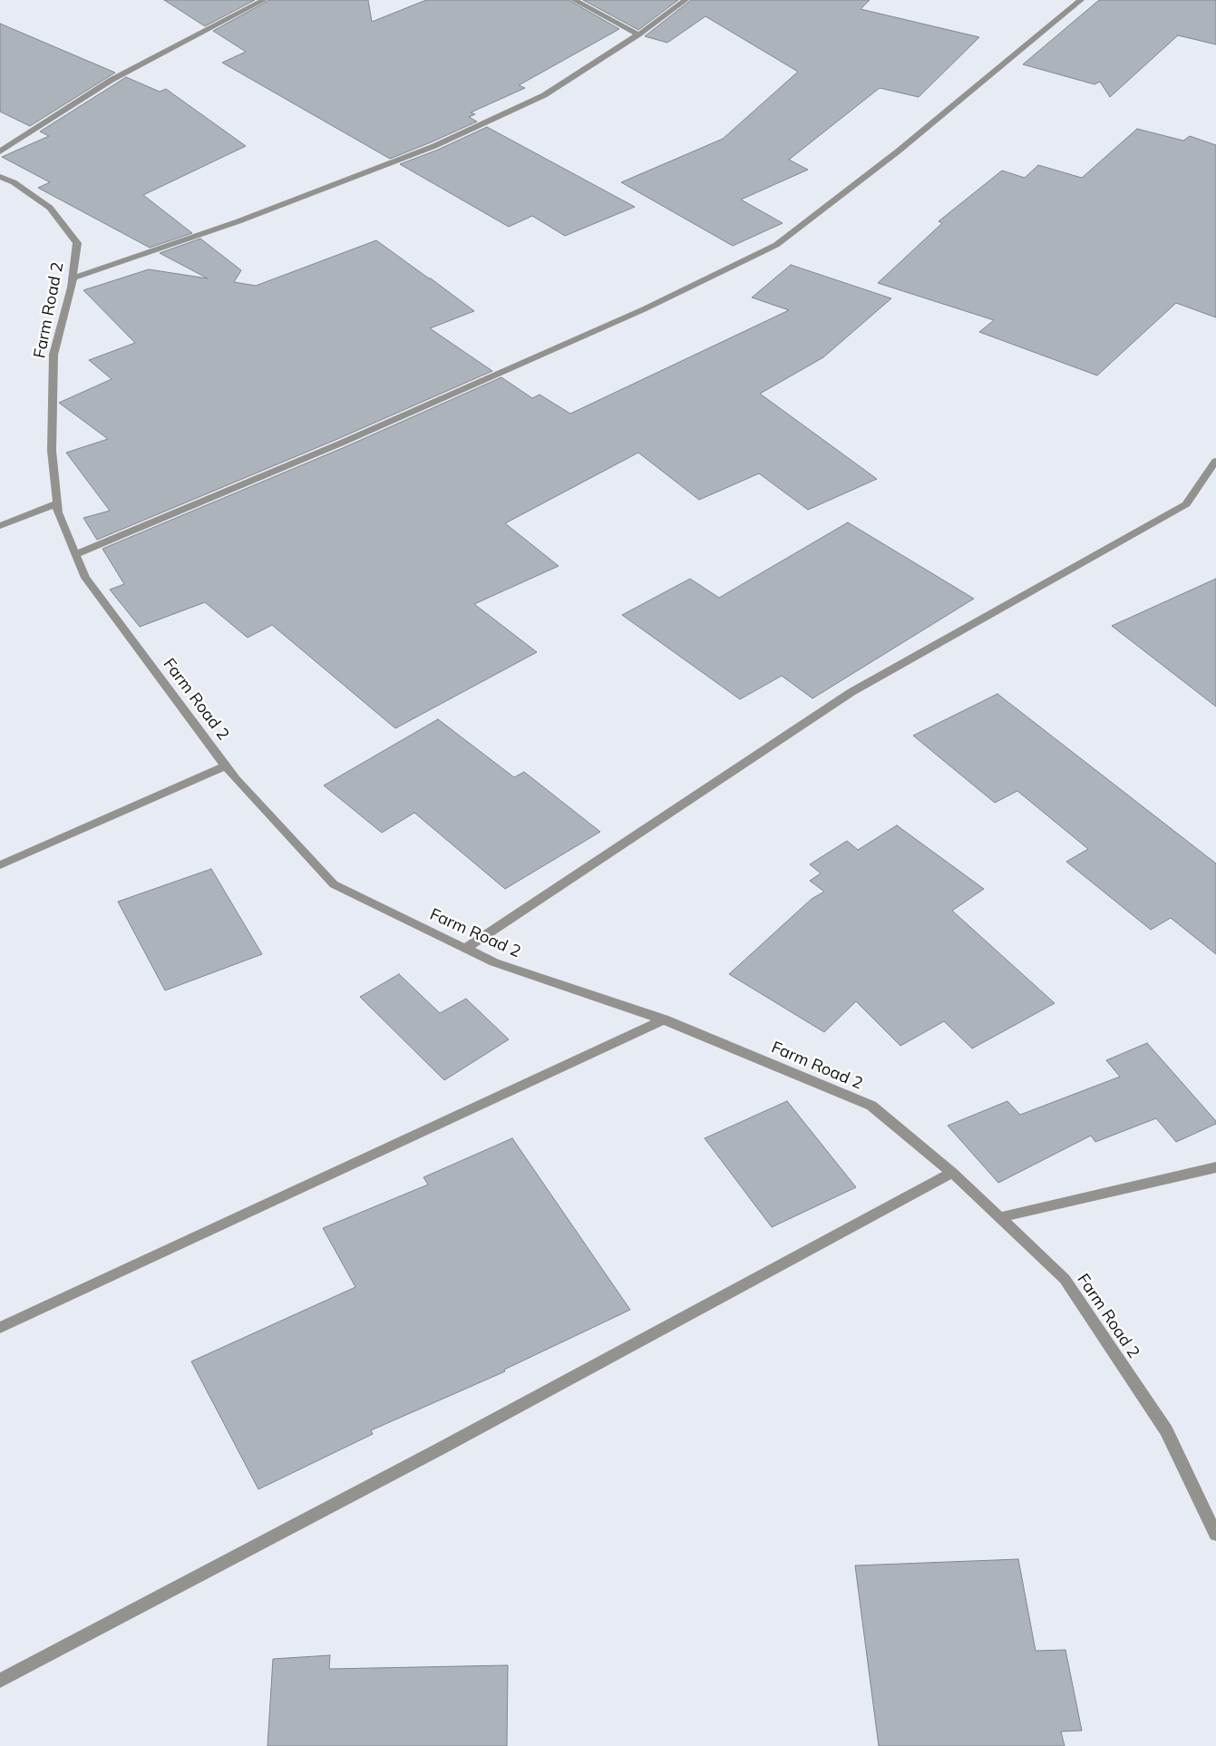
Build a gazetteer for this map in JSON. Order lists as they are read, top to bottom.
{
  "streets": {
    "street": ["Farm Road 2"]
  }
}
